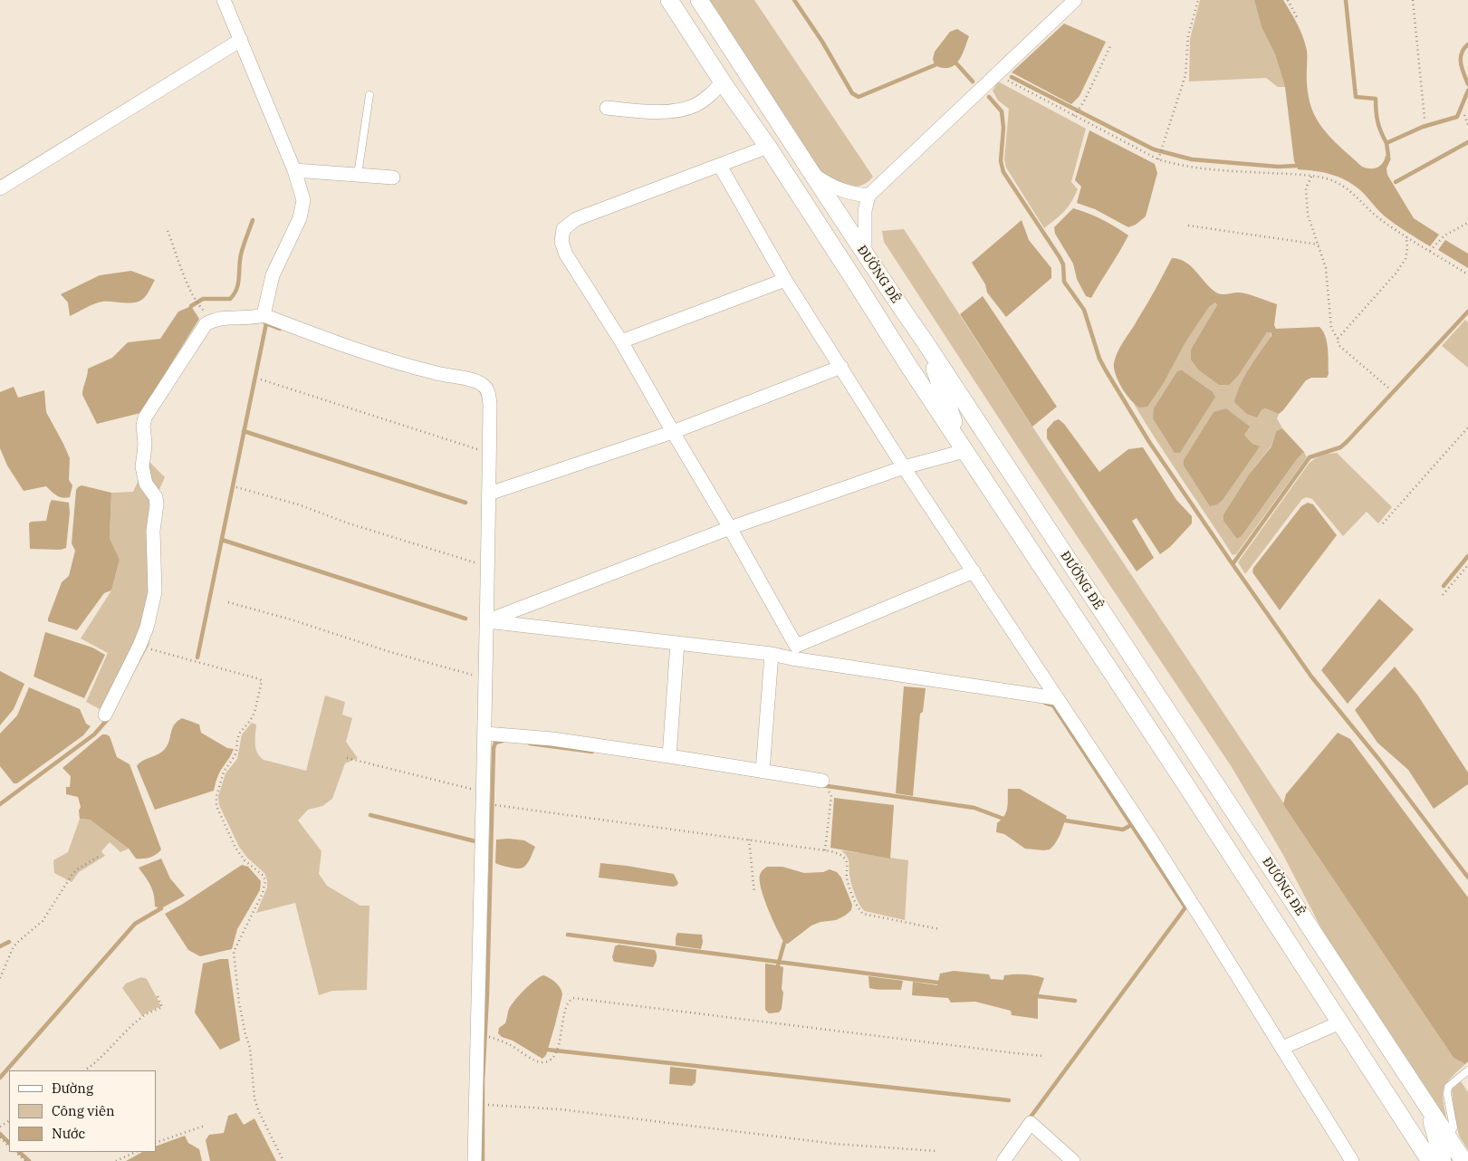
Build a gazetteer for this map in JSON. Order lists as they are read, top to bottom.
{
  "streets": {
    "street": ["ĐƯỜNG ĐÊ"]
  },
  "legend": ["Đường", "Công viên", "Nước"]
}
